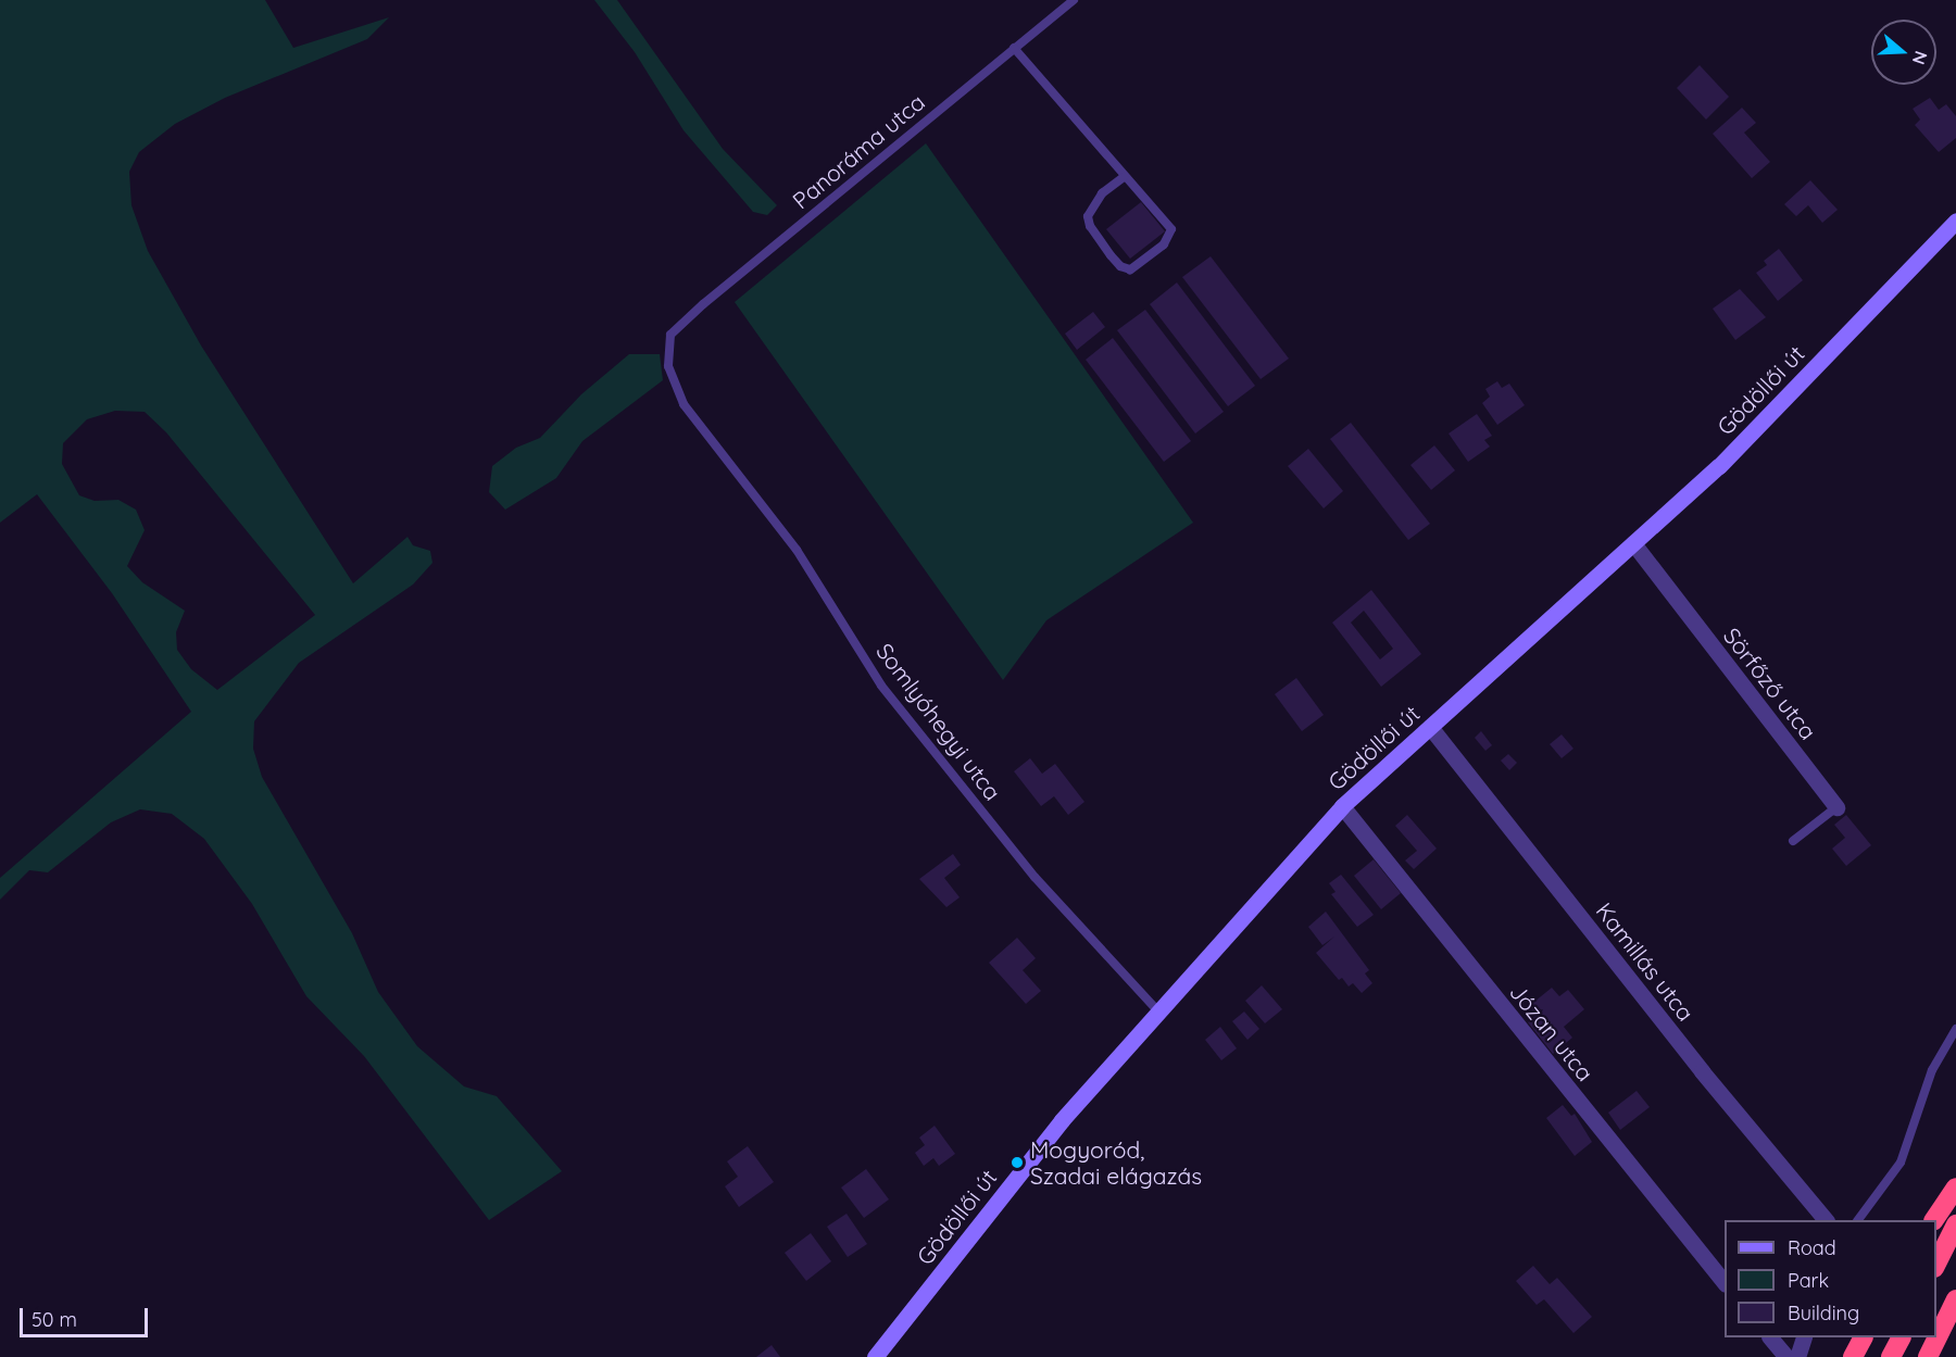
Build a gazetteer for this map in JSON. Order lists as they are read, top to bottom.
{
  "streets": {
    "main road": ["Gödöllői út"],
    "street": ["Sörfőző utca", "Kamillás utca", "Józan utca"],
    "lane": ["Panoráma utca", "Somlyóhegyi utca"]
  },
  "crossings": [
    ["Panoráma utca", "Somlyóhegyi utca"],
    ["Gödöllői út", "Sörfőző utca"],
    ["Gödöllői út", "Somlyóhegyi utca"],
    ["Gödöllői út", "Kamillás utca"],
    ["Gödöllői út", "Józan utca"]
  ],
  "places": ["Mogyoród, Szadai elágazás"],
  "legend": ["Road", "Park", "Building"],
  "scale_bar": "50 m",
  "north": "right"
}
